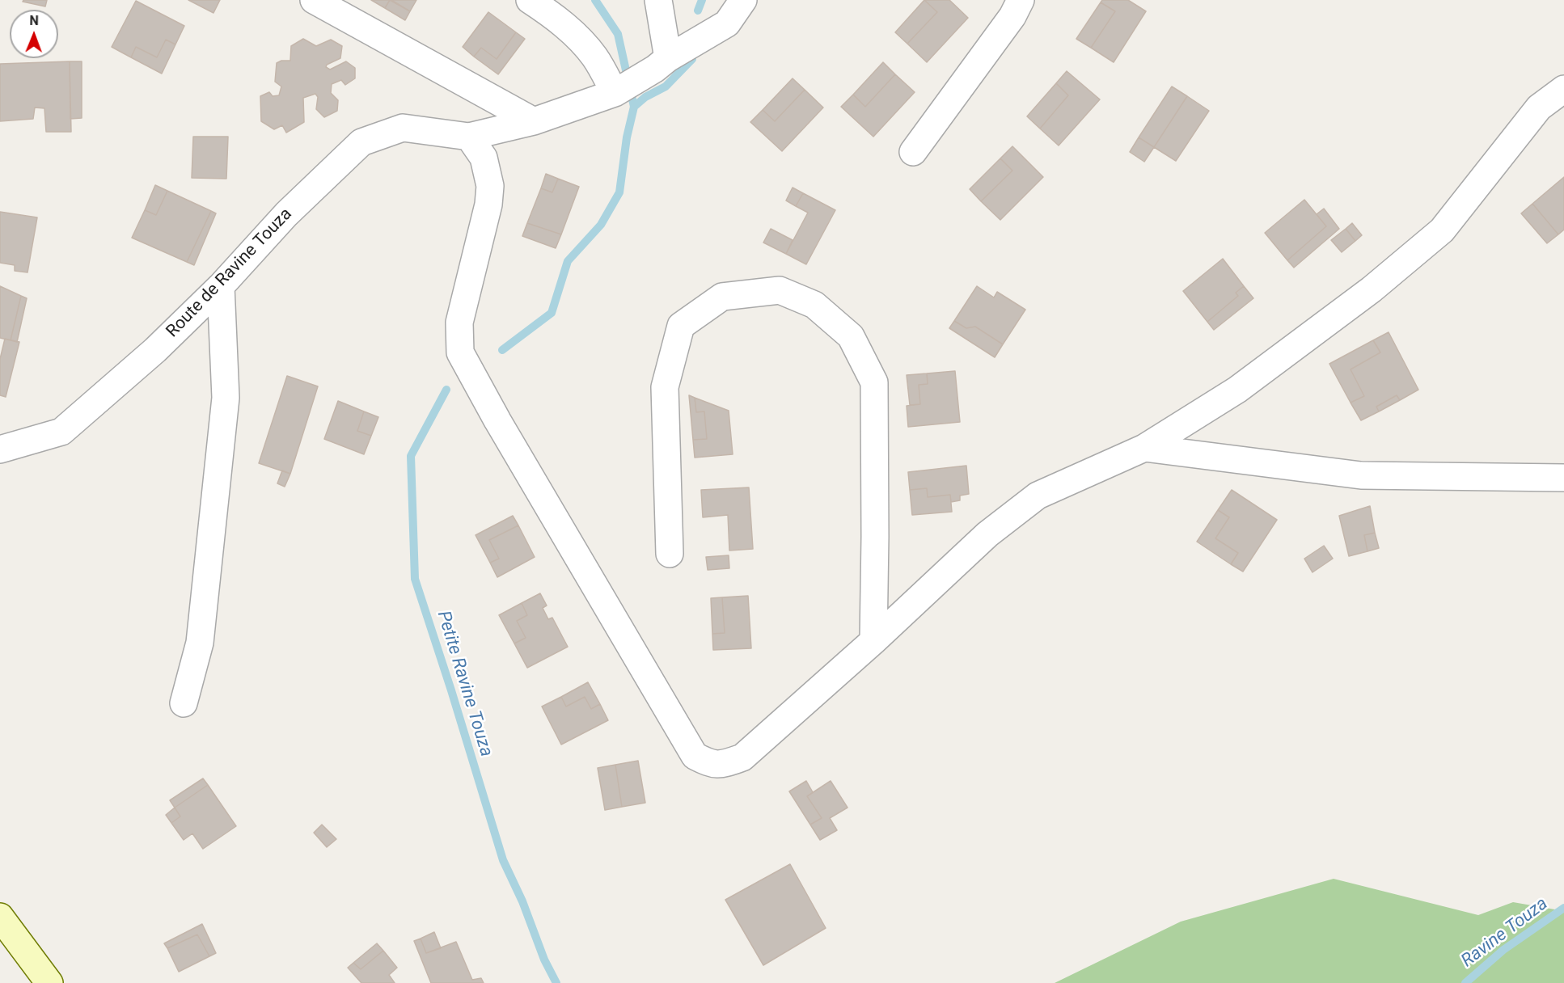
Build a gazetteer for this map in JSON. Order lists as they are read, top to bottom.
{
  "streets": {
    "street": ["Route de Ravine Touza"]
  },
  "water": ["Petite Ravine Touza", "Ravine Touza"],
  "north": "top"
}
